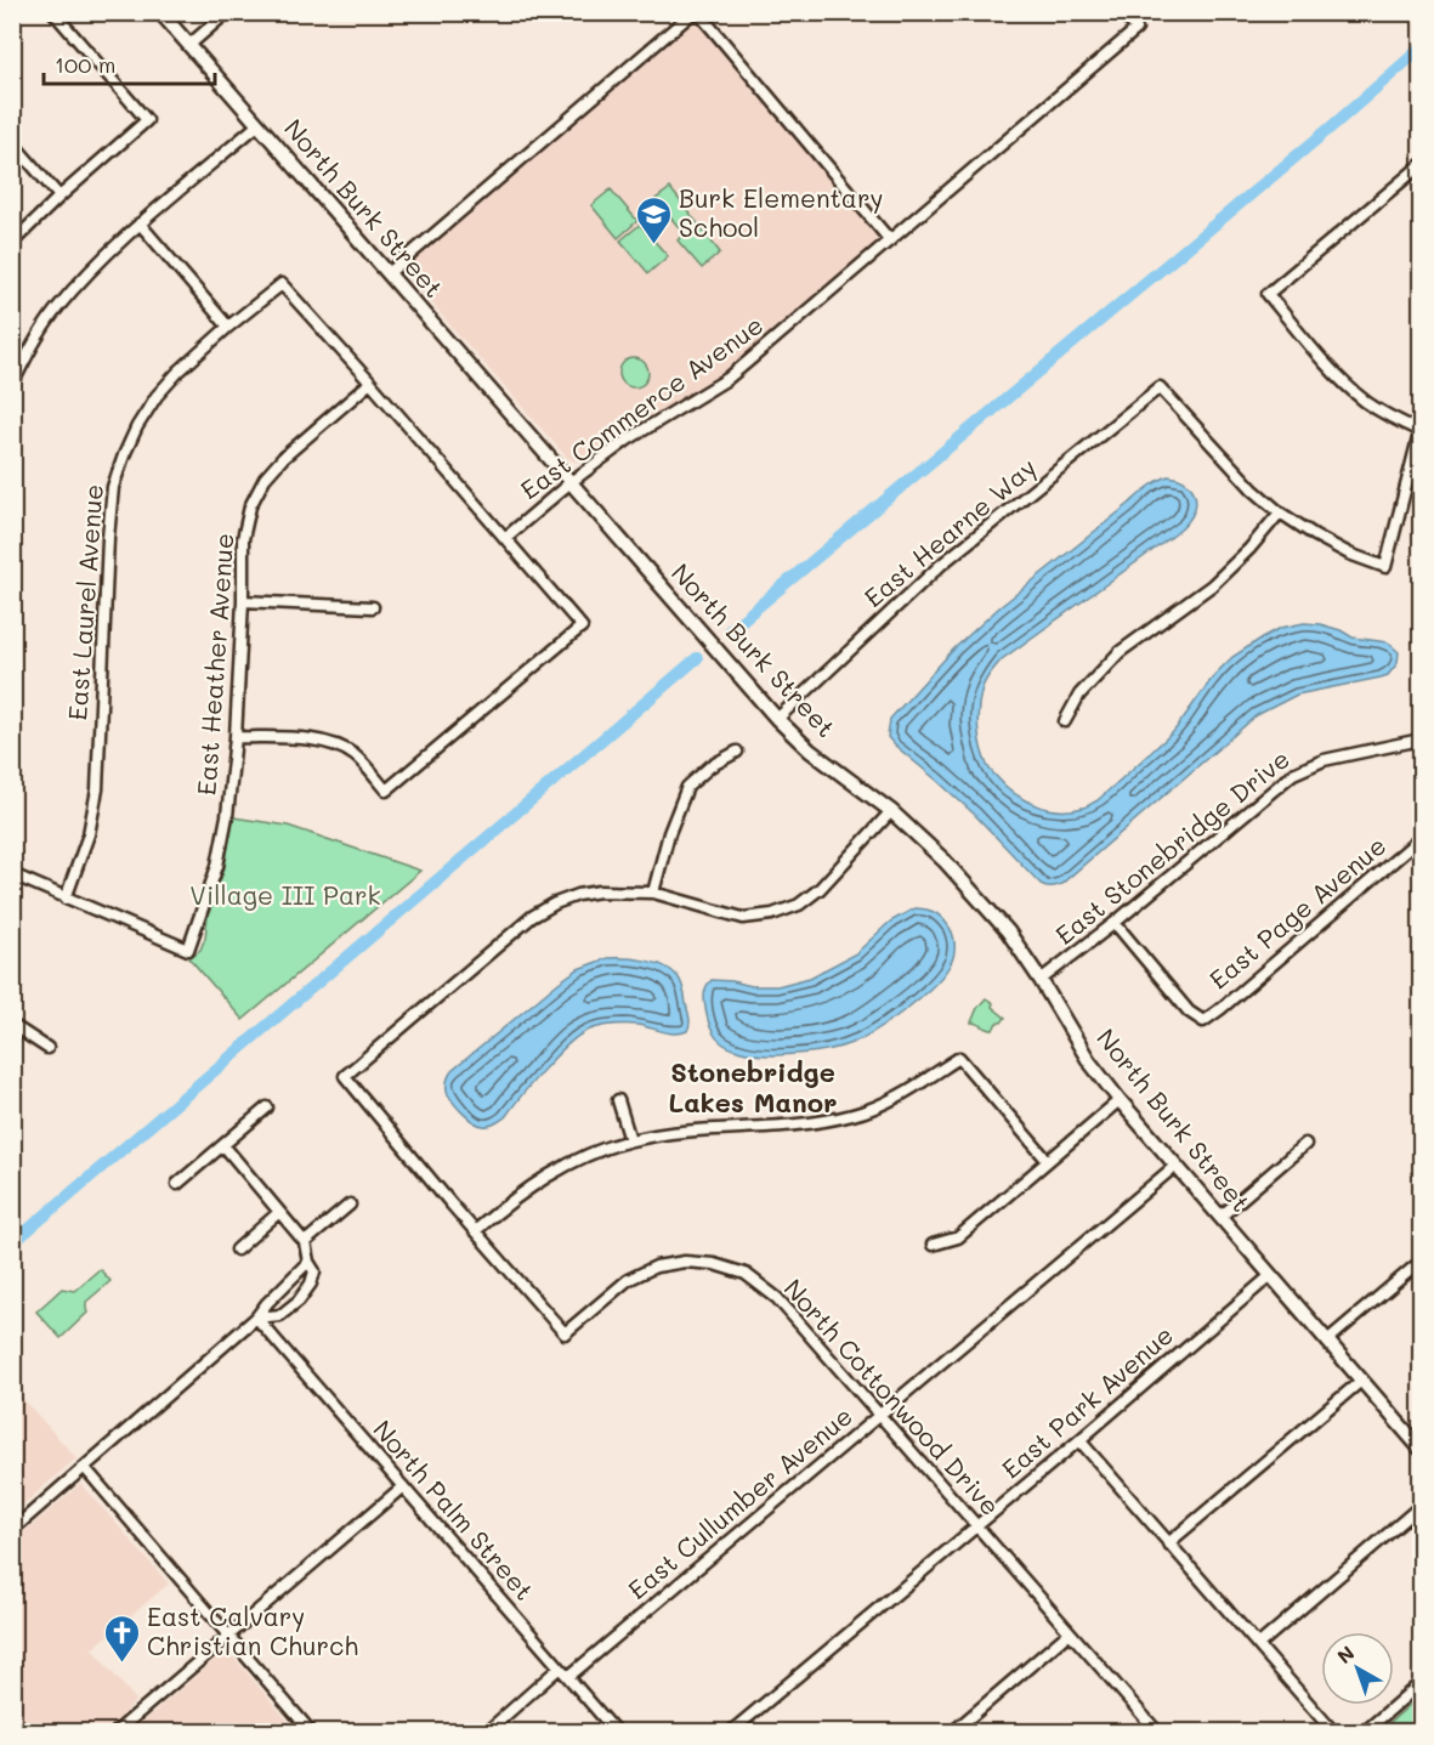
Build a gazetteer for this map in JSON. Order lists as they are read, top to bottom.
{
  "streets": {
    "street": [
      "North Burk Street",
      "East Commerce Avenue",
      "East Hearne Way",
      "East Laurel Avenue",
      "East Heather Avenue",
      "East Stonebridge Drive",
      "East Page Avenue",
      "North Cottonwood Drive",
      "East Park Avenue",
      "East Cullumber Avenue",
      "North Palm Street"
    ]
  },
  "crossings": [
    ["North Burk Street", "East Commerce Avenue"],
    ["North Burk Street", "East Hearne Way"],
    ["North Burk Street", "East Stonebridge Drive"],
    ["North Burk Street", "East Park Avenue"],
    ["North Burk Street", "East Cullumber Avenue"],
    ["East Laurel Avenue", "East Heather Avenue"],
    ["East Stonebridge Drive", "East Page Avenue"],
    ["North Cottonwood Drive", "East Park Avenue"],
    ["North Cottonwood Drive", "East Cullumber Avenue"],
    ["East Cullumber Avenue", "North Palm Street"]
  ],
  "districts": ["Stonebridge Lakes Manor"],
  "parks": ["Village III Park"],
  "places": {
    "school or university": ["Burk Elementary School"],
    "church": ["East Calvary Christian Church"]
  },
  "scale_bar": "100 m",
  "north": "top left"
}
